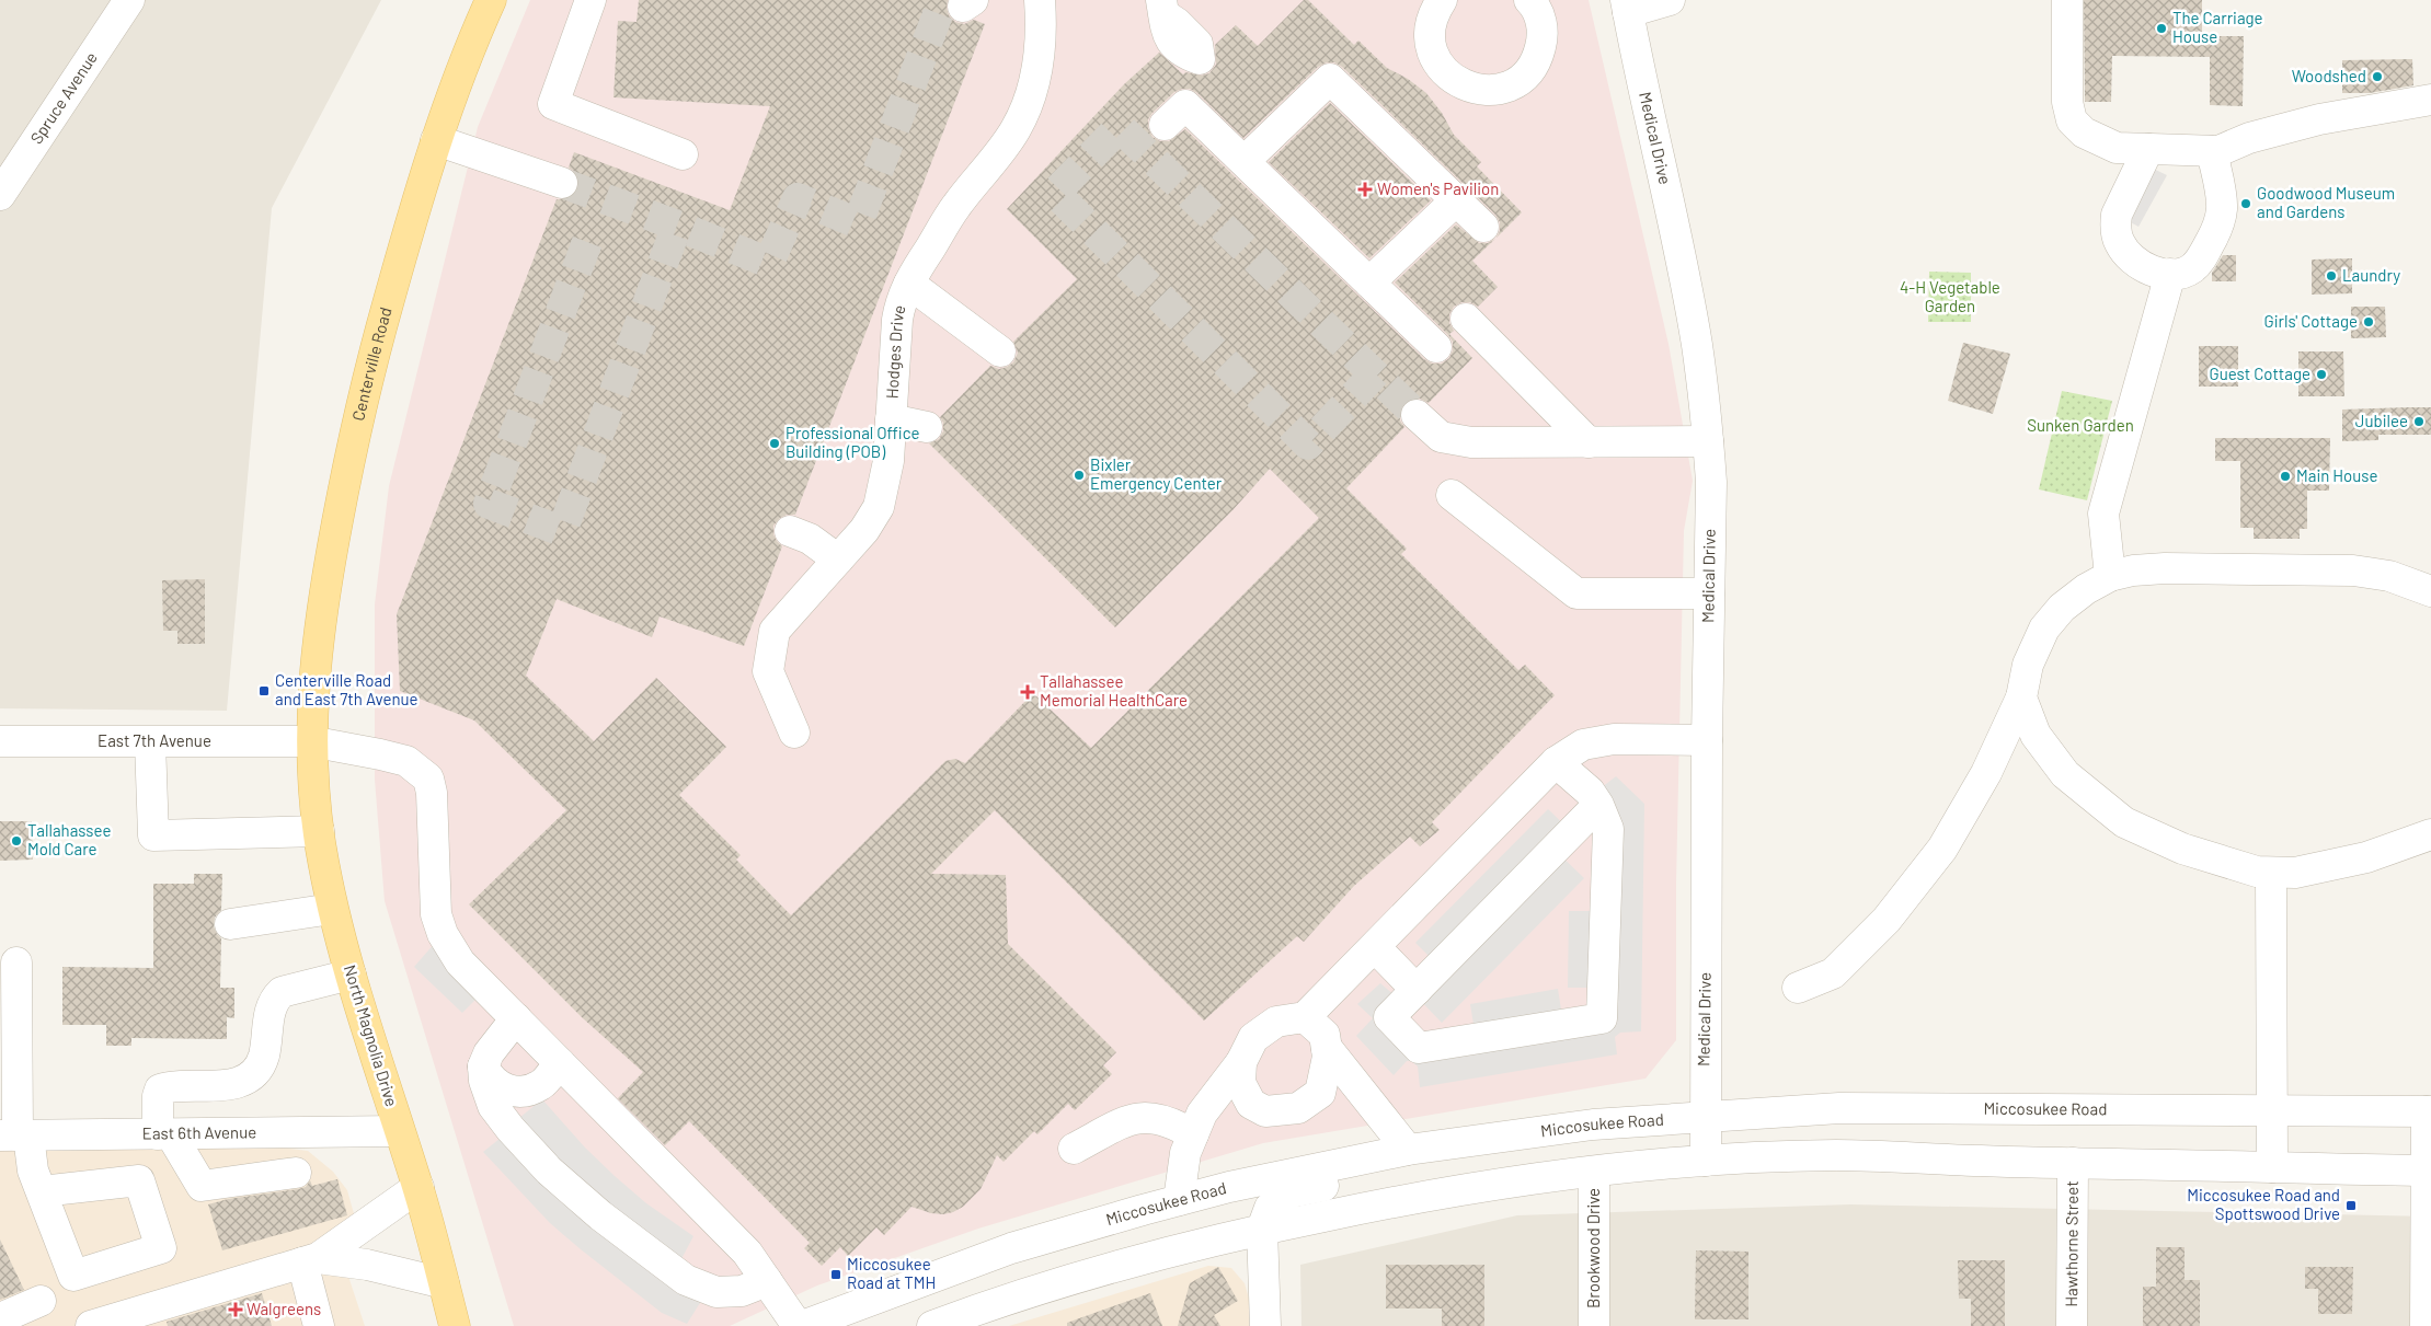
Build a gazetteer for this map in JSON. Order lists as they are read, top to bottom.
{
  "streets": {
    "main road": ["Centerville Road", "North Magnolia Drive"],
    "street": [
      "Spruce Avenue",
      "Medical Drive",
      "Hodges Drive",
      "East 7th Avenue",
      "Miccosukee Road",
      "East 6th Avenue",
      "Hawthorne Street",
      "Brookwood Drive"
    ]
  },
  "crossings": [
    ["Medical Drive", "Miccosukee Road"],
    ["Centerville Road", "East 7th Avenue"],
    ["Centerville Road", "North Magnolia Drive"],
    ["East 7th Avenue", "North Magnolia Drive"],
    ["North Magnolia Drive", "East 6th Avenue"]
  ],
  "parks": ["4-H Vegetable Garden", "Sunken Garden"],
  "places": {
    "other": [
      "The Carriage House",
      "Woodshed",
      "Goodwood Museum and Gardens",
      "Laundry",
      "Girls' Cottage",
      "Guest Cottage",
      "Jubilee",
      "Professional Office Building (POB)",
      "Bixler Emergency Center",
      "Main House",
      "Tallahassee Mold Care"
    ],
    "health": ["Women's Pavilion", "Tallahassee Memorial HealthCare", "Walgreens"],
    "transit": ["Centerville Road and East 7th Avenue", "Miccosukee Road and Spottswood Drive", "Miccosukee Road at TMH"]
  }
}
